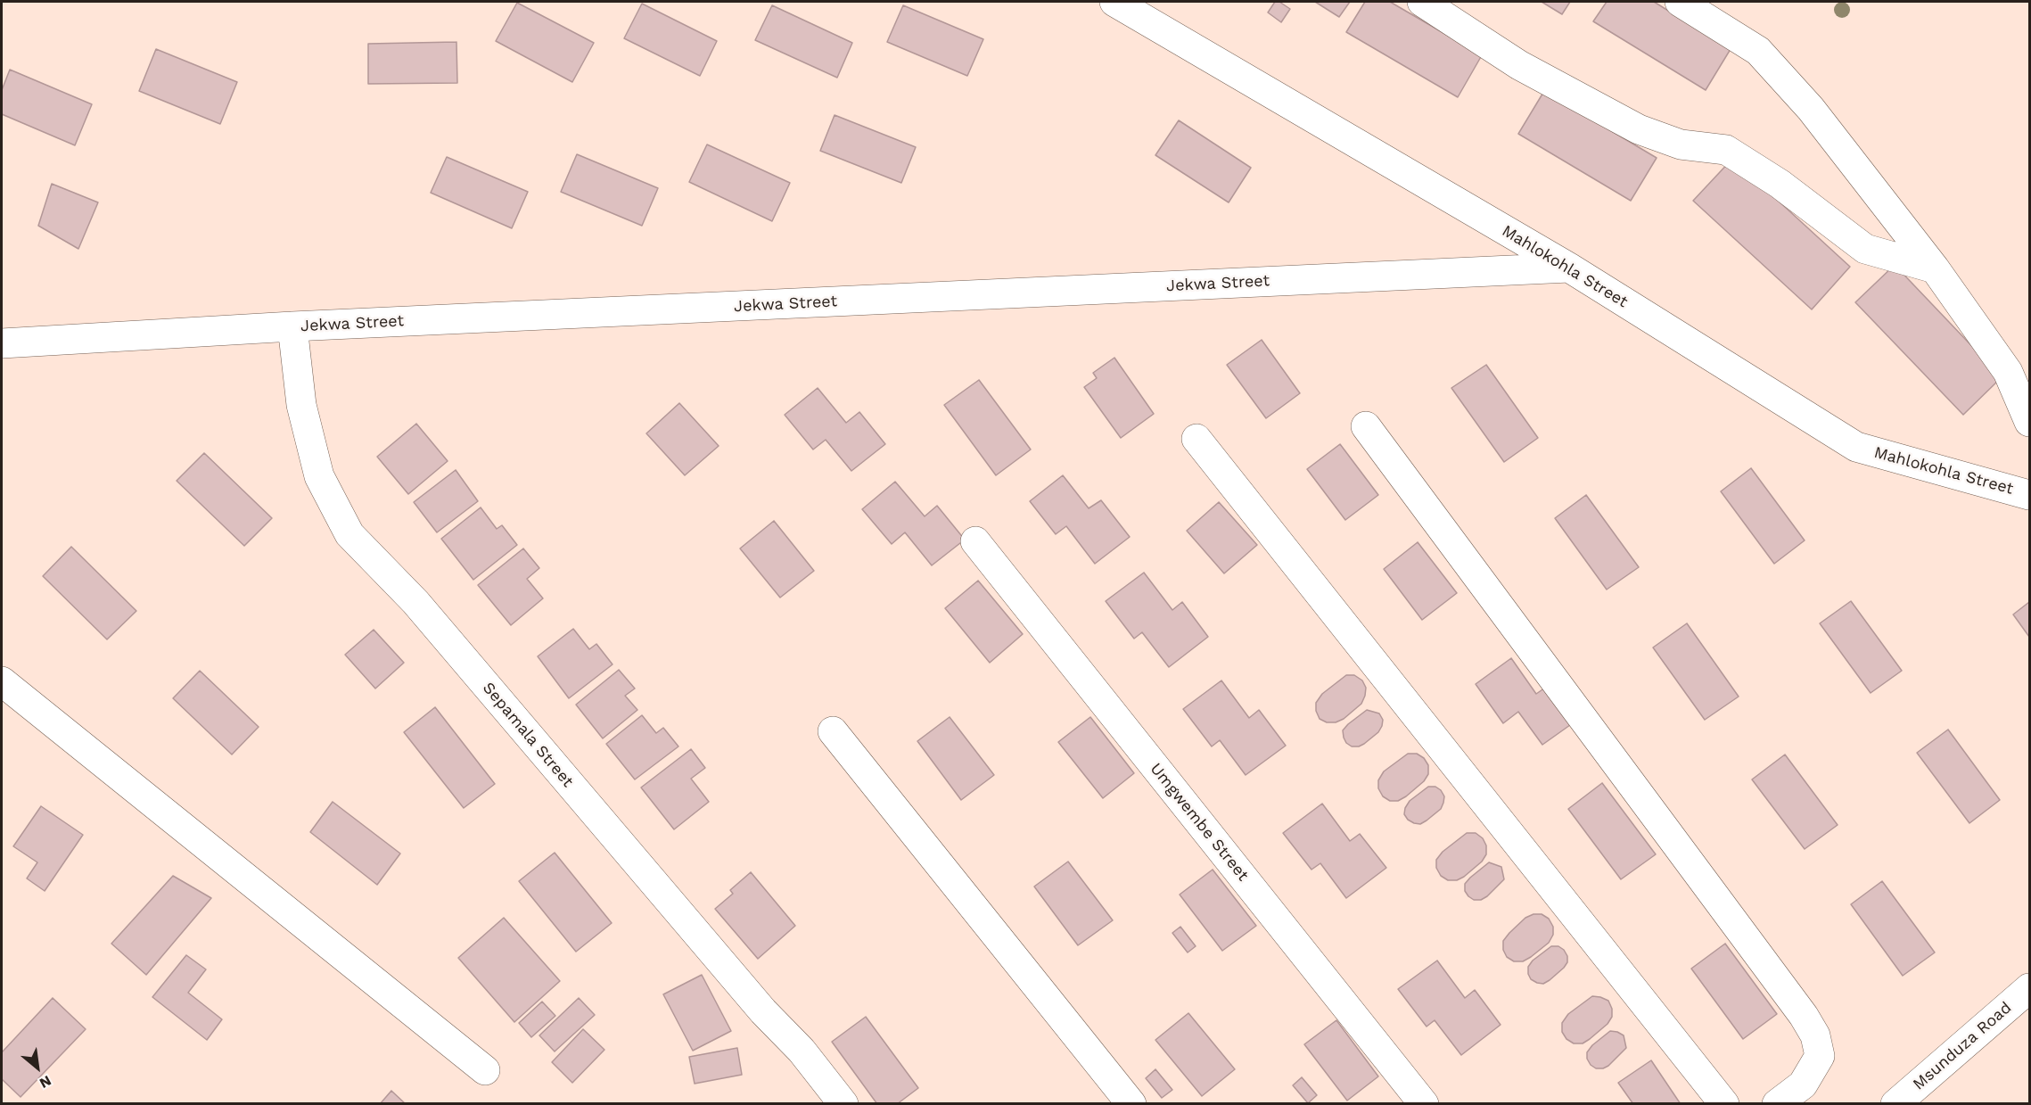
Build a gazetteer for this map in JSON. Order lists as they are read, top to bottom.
{
  "streets": {
    "street": [
      "Mahlokohla Street",
      "Jekwa Street",
      "Sepamala Street",
      "Umgwembe Street",
      "Msunduza Road"
    ]
  },
  "crossings": [
    ["Mahlokohla Street", "Jekwa Street"],
    ["Jekwa Street", "Sepamala Street"]
  ],
  "north": "bottom right"
}
